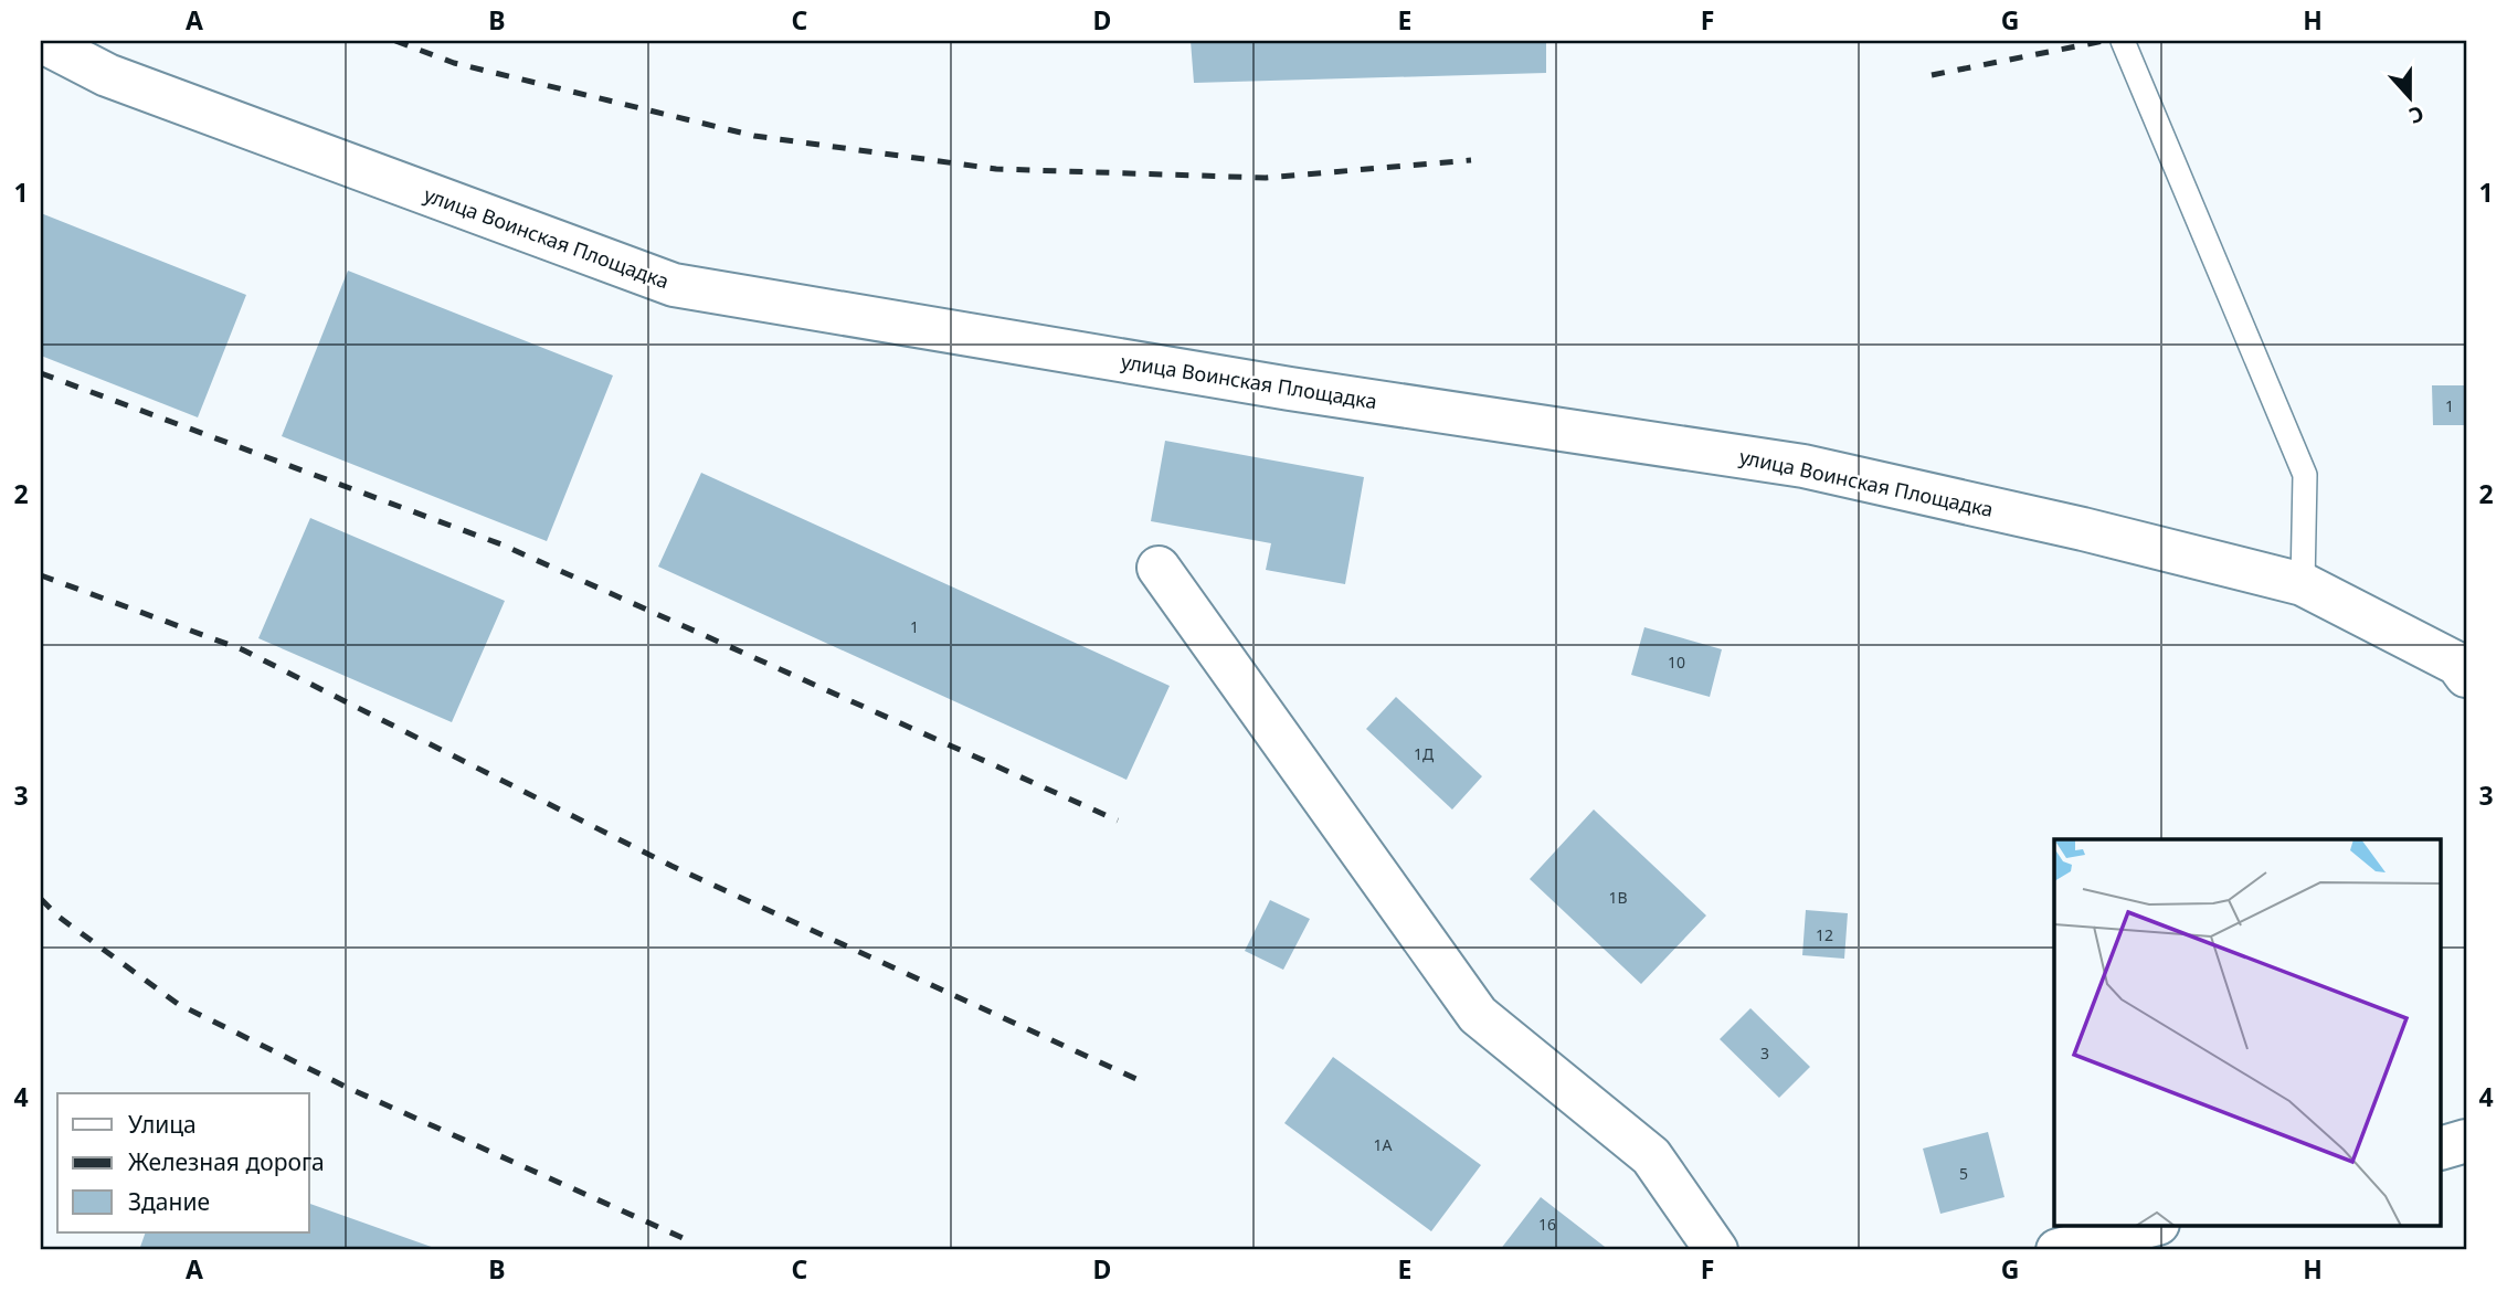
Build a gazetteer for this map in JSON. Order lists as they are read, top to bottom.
{
  "streets": {
    "street": ["улица Воинская Площадка"]
  },
  "house_numbers": [
    "1",
    "1",
    "10",
    "1Д",
    "1В",
    "12",
    "3",
    "1А",
    "5",
    "16"
  ],
  "legend": ["Улица", "Железная дорога", "Здание"],
  "north": "bottom",
  "grid": {
    "columns": [
      "A",
      "B",
      "C",
      "D",
      "E",
      "F",
      "G",
      "H"
    ],
    "rows": [
      "1",
      "2",
      "3",
      "4"
    ]
  }
}
